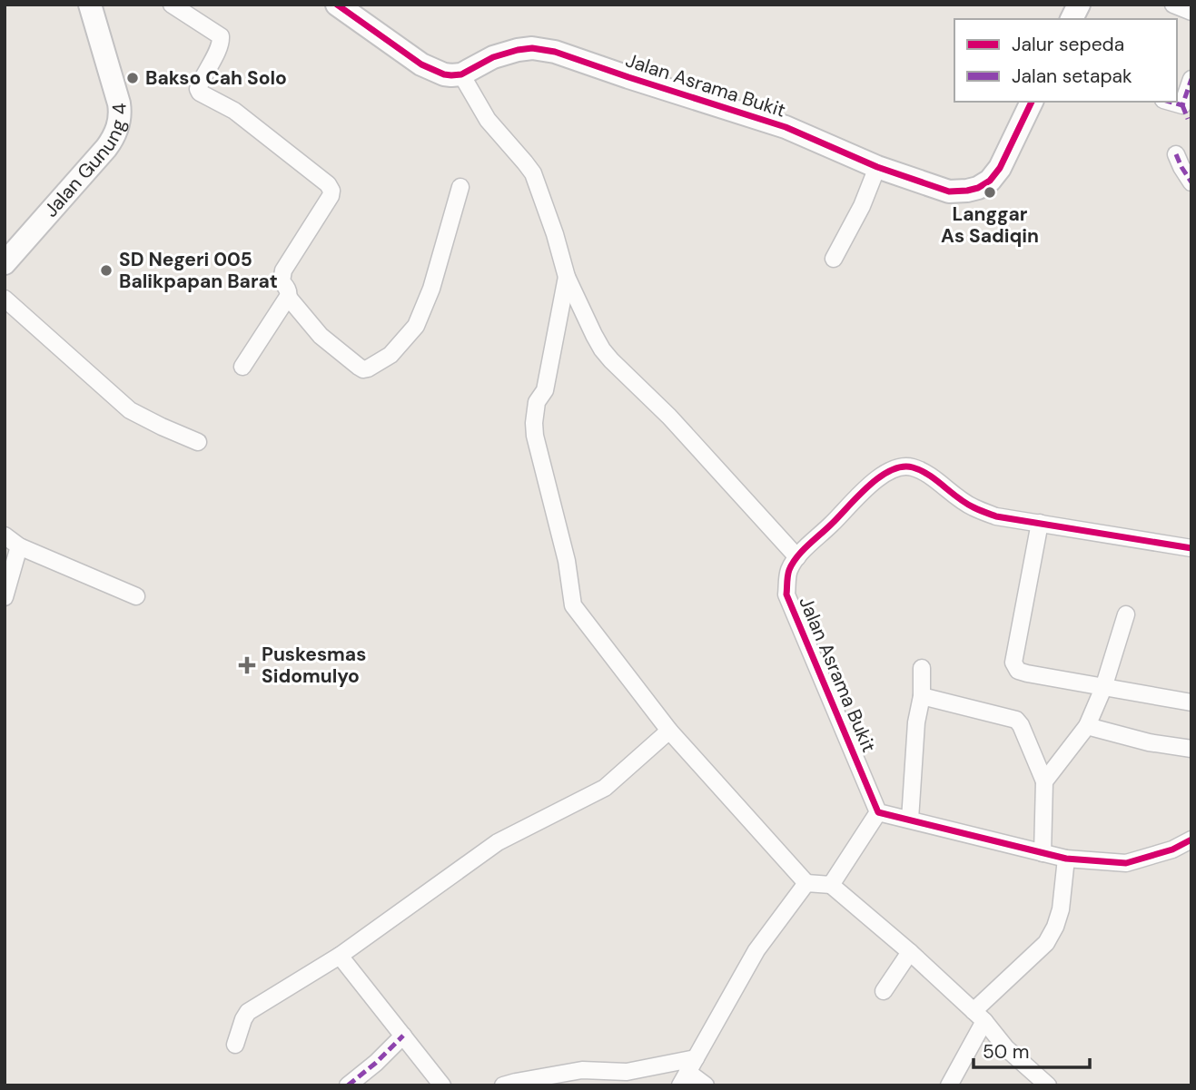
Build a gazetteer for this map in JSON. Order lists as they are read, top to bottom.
{
  "streets": {
    "street": ["Jalan Asrama Bukit", "Jalan Gunung 4"]
  },
  "places": {
    "other": ["Bakso Cah Solo", "Langgar As Sadiqin", "SD Negeri 005 Balikpapan Barat"],
    "health": ["Puskesmas Sidomulyo"]
  },
  "legend": ["Jalur sepeda", "Jalan setapak"],
  "scale_bar": "50 m"
}
